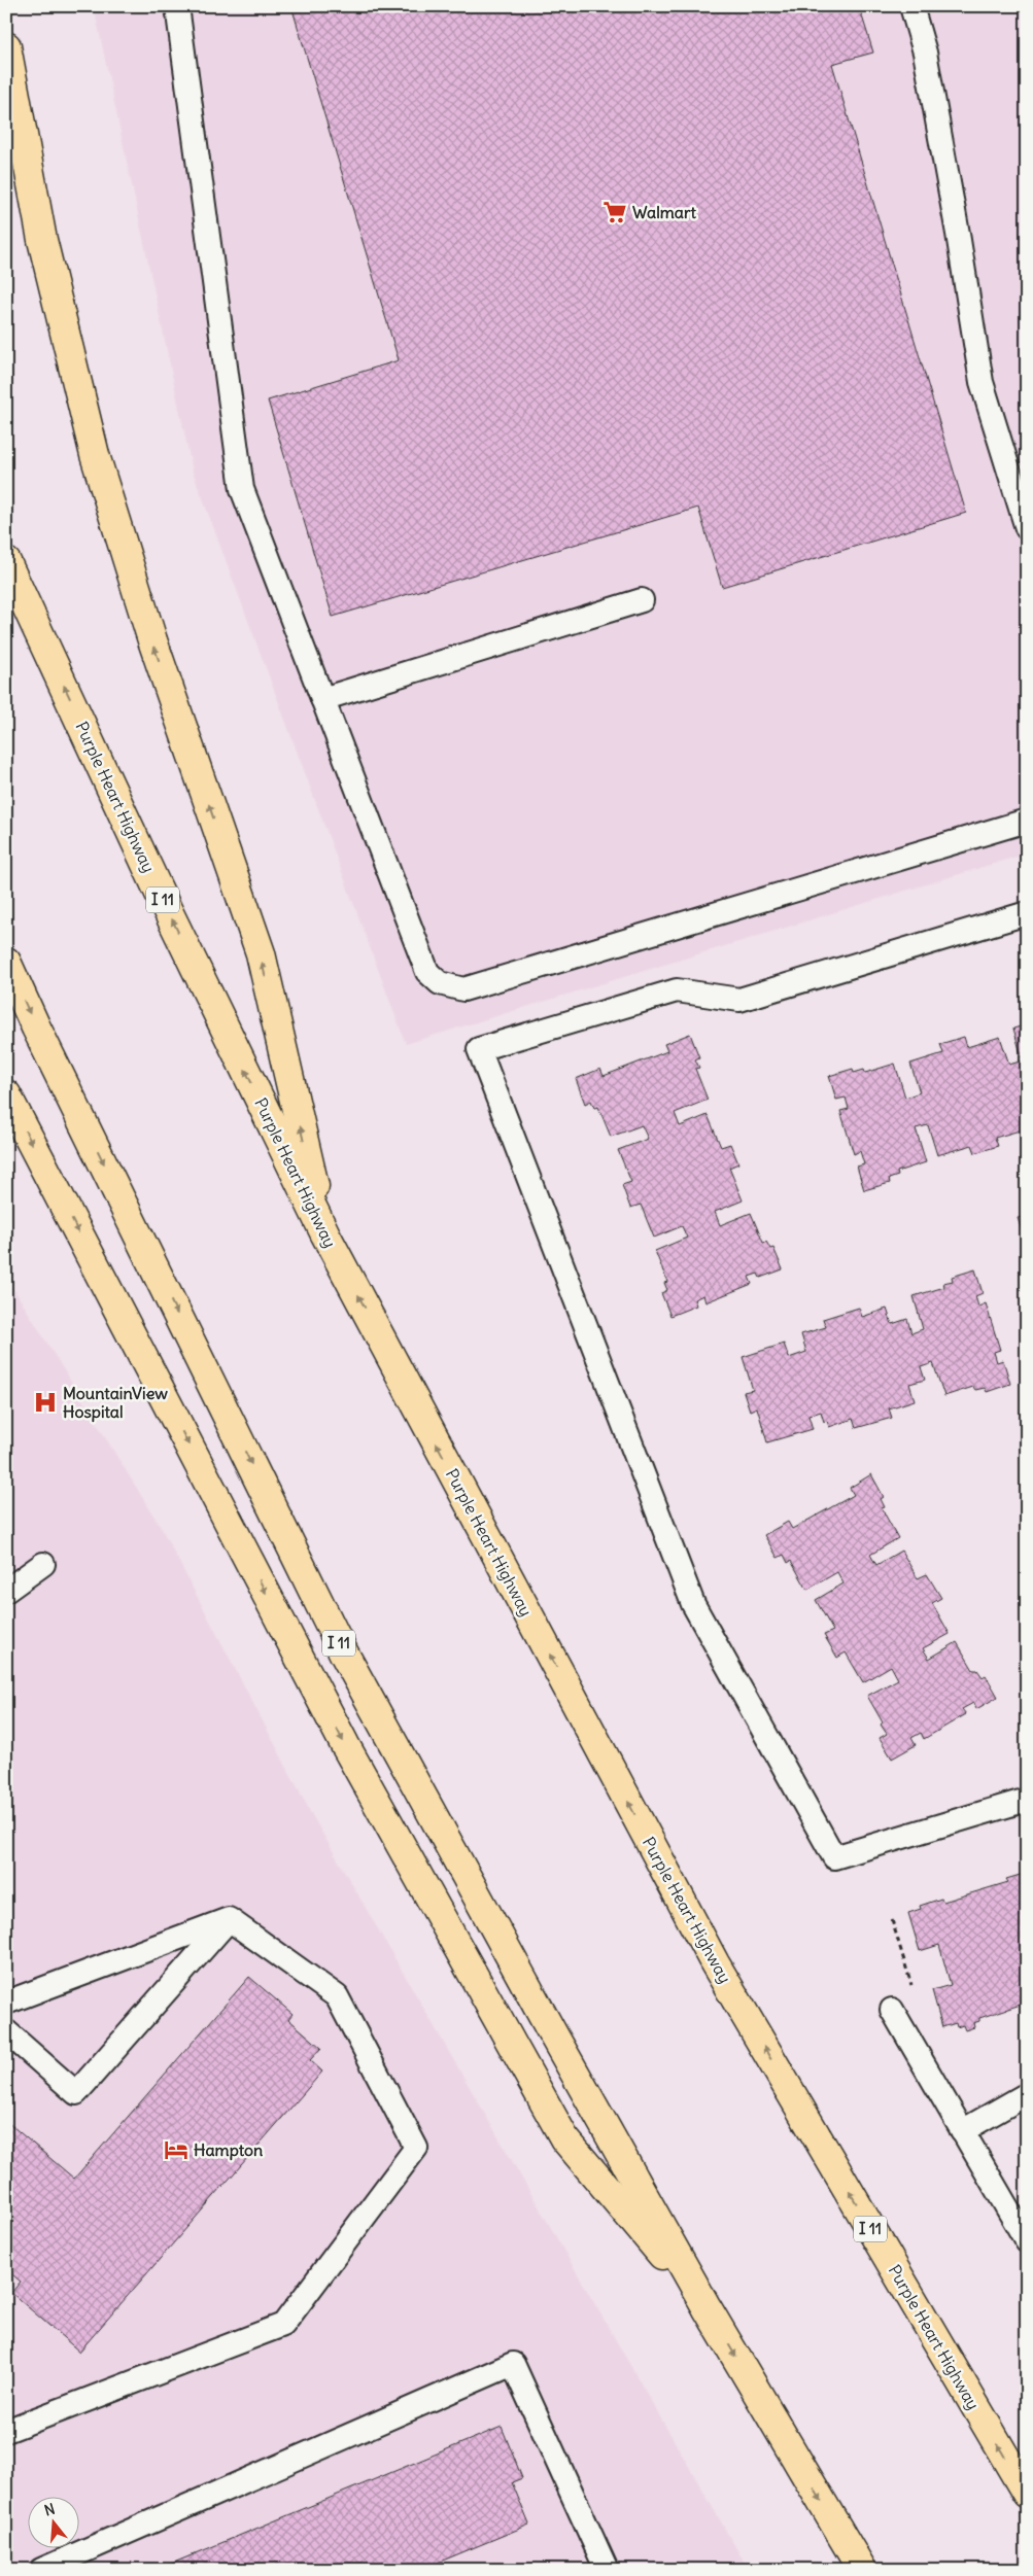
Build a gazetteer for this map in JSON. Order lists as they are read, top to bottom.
{
  "streets": {
    "highway": ["Purple Heart Highway", "I 11"]
  },
  "places": {
    "supermarket": ["Walmart"],
    "hospital": ["MountainView Hospital"],
    "hotel": ["Hampton"]
  },
  "north": "top"
}
